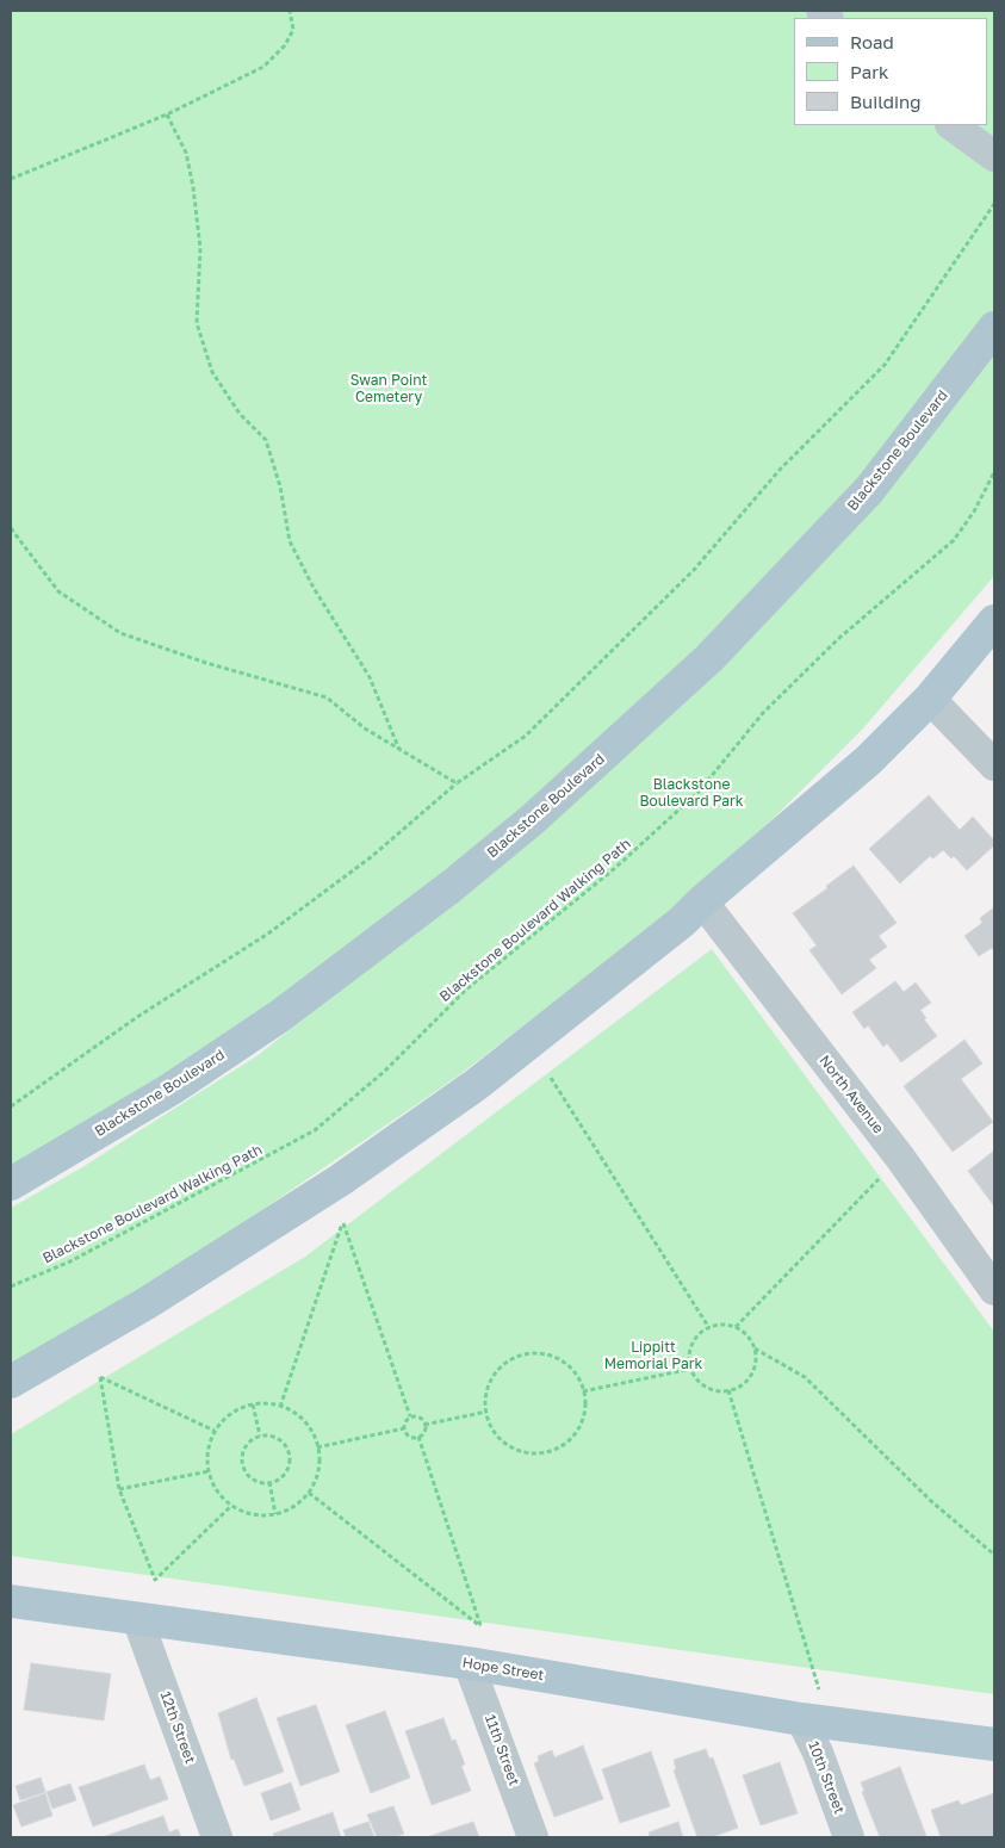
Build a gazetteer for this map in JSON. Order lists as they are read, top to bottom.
{
  "streets": {
    "main road": ["Blackstone Boulevard", "Hope Street"],
    "street": [
      "North Avenue",
      "12th Street",
      "11th Street",
      "10th Street"
    ],
    "path": ["Blackstone Boulevard Walking Path"]
  },
  "crossings": [
    ["Hope Street", "12th Street"],
    ["Hope Street", "11th Street"],
    ["Hope Street", "10th Street"]
  ],
  "parks": ["Swan Point Cemetery", "Blackstone Boulevard Park", "Lippitt Memorial Park"],
  "legend": ["Road", "Park", "Building"]
}
